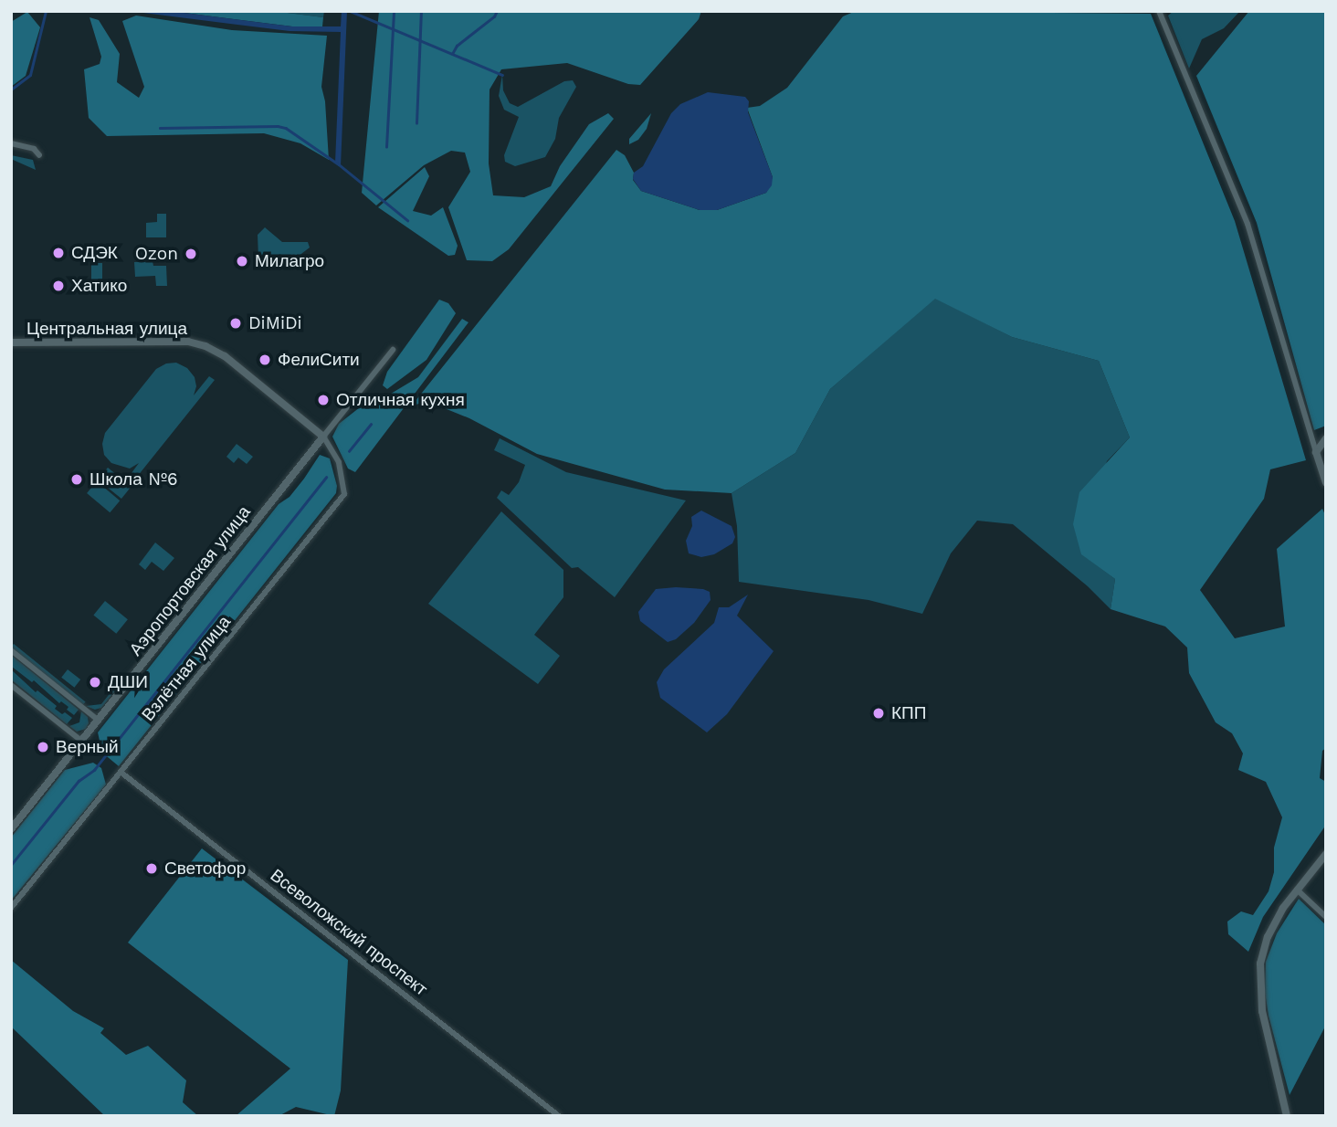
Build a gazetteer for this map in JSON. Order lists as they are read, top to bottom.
{
  "streets": {
    "street": [
      "Центральная улица",
      "Аэропортовская улица",
      "Взлётная улица",
      "Всеволожский проспект"
    ]
  },
  "crossings": [
    ["Центральная улица", "Аэропортовская улица"],
    ["Центральная улица", "Взлётная улица"],
    ["Аэропортовская улица", "Взлётная улица"],
    ["Взлётная улица", "Всеволожский проспект"]
  ],
  "places": [
    "СДЭК",
    "Ozon",
    "Милагро",
    "Хатико",
    "DiMiDi",
    "ФелиСити",
    "Отличная кухня",
    "Школа №6",
    "ДШИ",
    "КПП",
    "Верный",
    "Светофор"
  ]
}
